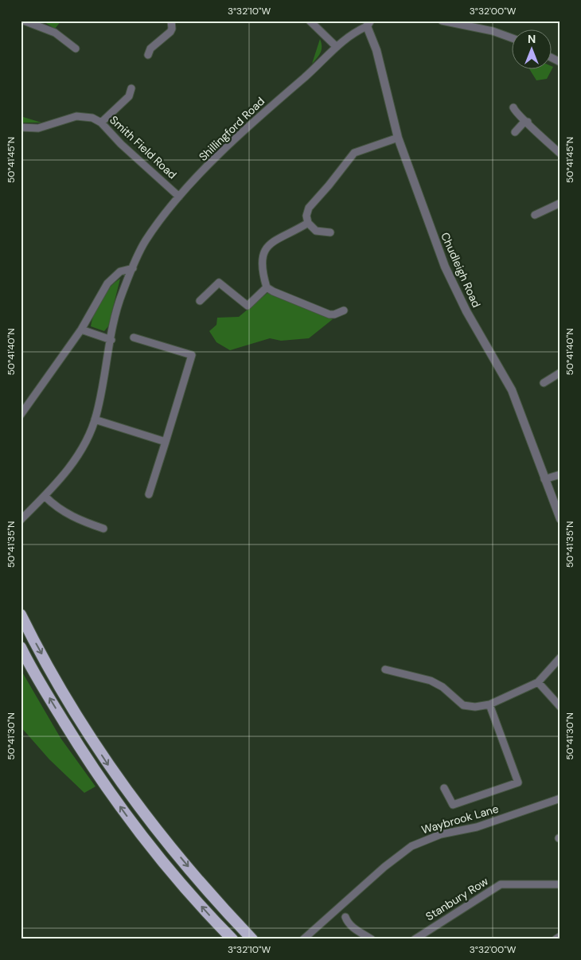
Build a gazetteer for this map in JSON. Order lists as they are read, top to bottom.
{
  "streets": {
    "street": [
      "Shillingford Road",
      "Smith Field Road",
      "Chudleigh Road",
      "Waybrook Lane",
      "Stanbury Row"
    ]
  },
  "crossings": [
    ["Shillingford Road", "Smith Field Road"],
    ["Shillingford Road", "Chudleigh Road"]
  ],
  "north": "top",
  "coordinates": [
    "3°32'10\"W",
    "3°32'00\"W",
    "50°41'45\"N",
    "50°41'40\"N",
    "50°41'35\"N",
    "50°41'30\"N"
  ]
}
